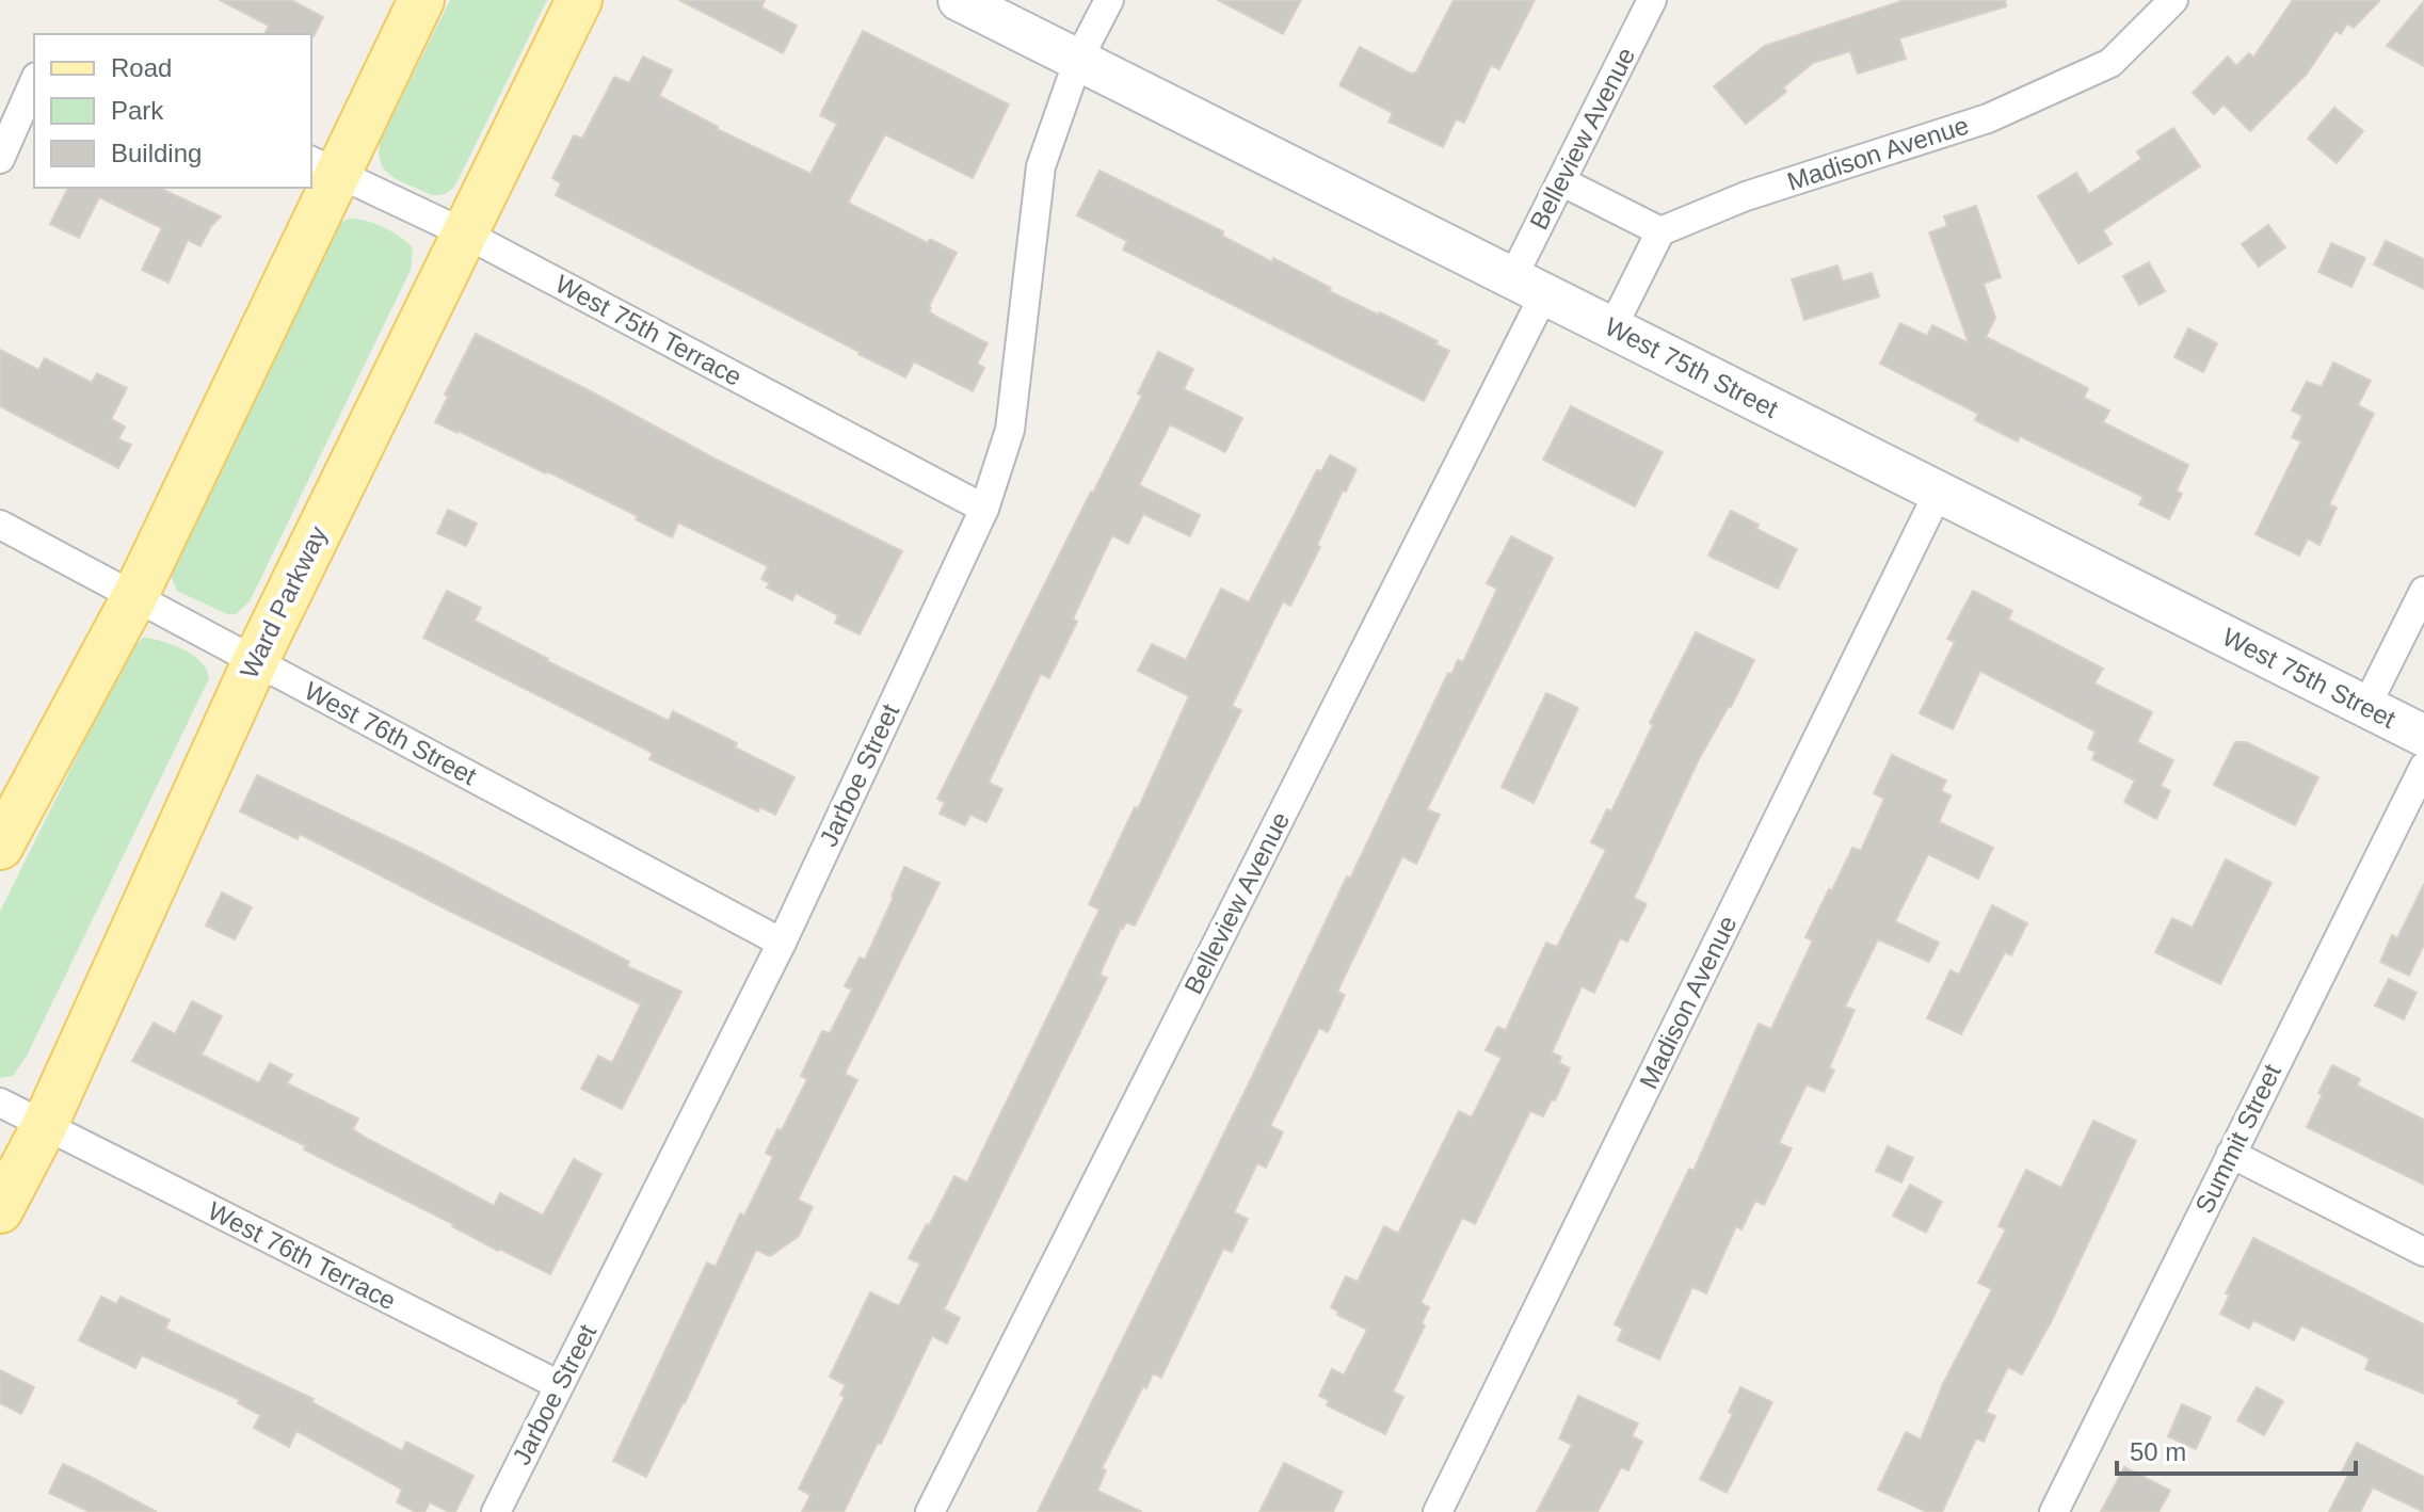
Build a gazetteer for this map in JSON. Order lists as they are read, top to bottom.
{
  "streets": {
    "main road": ["West 75th Street", "Ward Parkway"],
    "street": [
      "Belleview Avenue",
      "Madison Avenue",
      "West 75th Terrace",
      "West 76th Street",
      "Jarboe Street",
      "Summit Street",
      "West 76th Terrace"
    ]
  },
  "crossings": [
    ["Belleview Avenue", "West 75th Street"],
    ["Madison Avenue", "West 75th Street"],
    ["West 75th Terrace", "Ward Parkway"],
    ["West 75th Terrace", "Jarboe Street"],
    ["West 75th Street", "Jarboe Street"],
    ["Ward Parkway", "West 76th Street"],
    ["Ward Parkway", "West 76th Terrace"],
    ["West 76th Street", "Jarboe Street"],
    ["Jarboe Street", "West 76th Terrace"]
  ],
  "legend": ["Road", "Park", "Building"],
  "scale_bar": "50 m"
}
